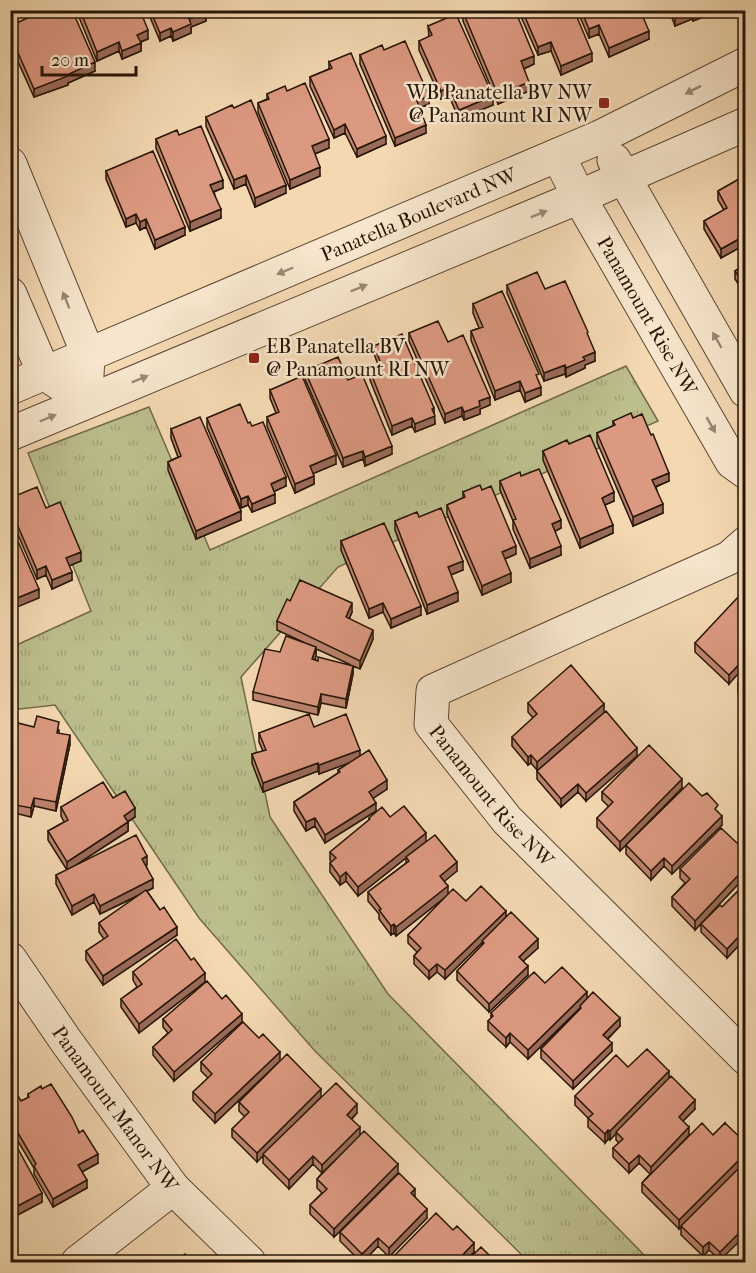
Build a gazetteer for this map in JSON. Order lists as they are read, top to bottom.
{
  "streets": {
    "street": ["Panatella Boulevard NW", "Panamount Rise NW", "Panamount Manor NW"]
  },
  "crossings": [
    ["Panatella Boulevard NW", "Panamount Rise NW"]
  ],
  "places": {
    "transit": ["WB Panatella BV NW @ Panamount RI NW", "EB Panatella BV @ Panamount RI NW"]
  },
  "scale_bar": "20 m"
}
